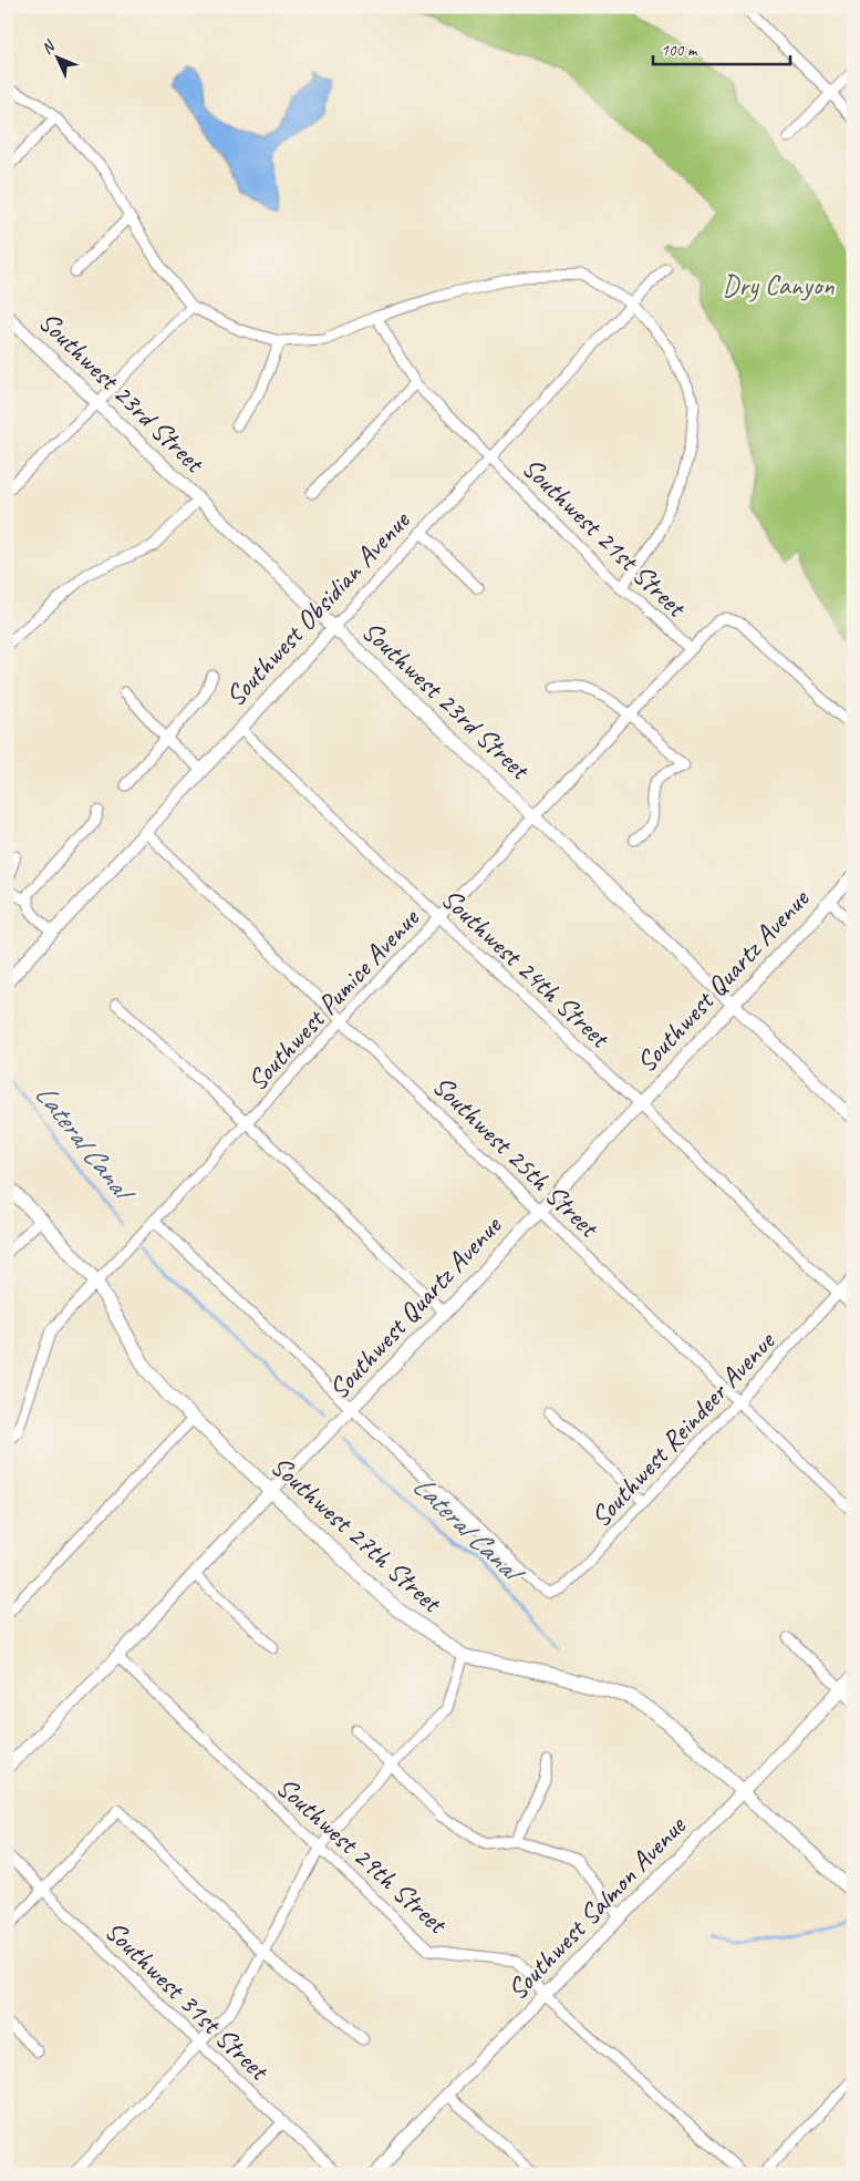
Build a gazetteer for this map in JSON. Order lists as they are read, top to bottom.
{
  "streets": {
    "main road": ["Southwest 27th Street", "Southwest Salmon Avenue"],
    "street": [
      "Southwest 23rd Street",
      "Southwest 21st Street",
      "Southwest Obsidian Avenue",
      "Southwest 24th Street",
      "Southwest Quartz Avenue",
      "Southwest Pumice Avenue",
      "Southwest 25th Street",
      "Southwest Reindeer Avenue",
      "Southwest 29th Street",
      "Southwest 31st Street"
    ]
  },
  "crossings": [
    ["Southwest 23rd Street", "Southwest Obsidian Avenue"],
    ["Southwest 23rd Street", "Southwest Quartz Avenue"],
    ["Southwest 23rd Street", "Southwest Pumice Avenue"],
    ["Southwest 21st Street", "Southwest Obsidian Avenue"],
    ["Southwest 21st Street", "Southwest Pumice Avenue"],
    ["Southwest Obsidian Avenue", "Southwest 24th Street"],
    ["Southwest Obsidian Avenue", "Southwest 25th Street"],
    ["Southwest 24th Street", "Southwest Quartz Avenue"],
    ["Southwest 24th Street", "Southwest Pumice Avenue"],
    ["Southwest 24th Street", "Southwest Reindeer Avenue"],
    ["Southwest Quartz Avenue", "Southwest 25th Street"],
    ["Southwest Quartz Avenue", "Southwest Reindeer Avenue"],
    ["Southwest Quartz Avenue", "Southwest 27th Street"],
    ["Southwest Quartz Avenue", "Southwest 29th Street"],
    ["Southwest Pumice Avenue", "Southwest 25th Street"],
    ["Southwest Pumice Avenue", "Southwest 27th Street"],
    ["Southwest 25th Street", "Southwest Reindeer Avenue"],
    ["Southwest 27th Street", "Southwest Salmon Avenue"],
    ["Southwest 29th Street", "Southwest Salmon Avenue"]
  ],
  "water": ["Lateral Canal"],
  "parks": ["Dry Canyon"],
  "scale_bar": "100 m",
  "north": "top left"
}
